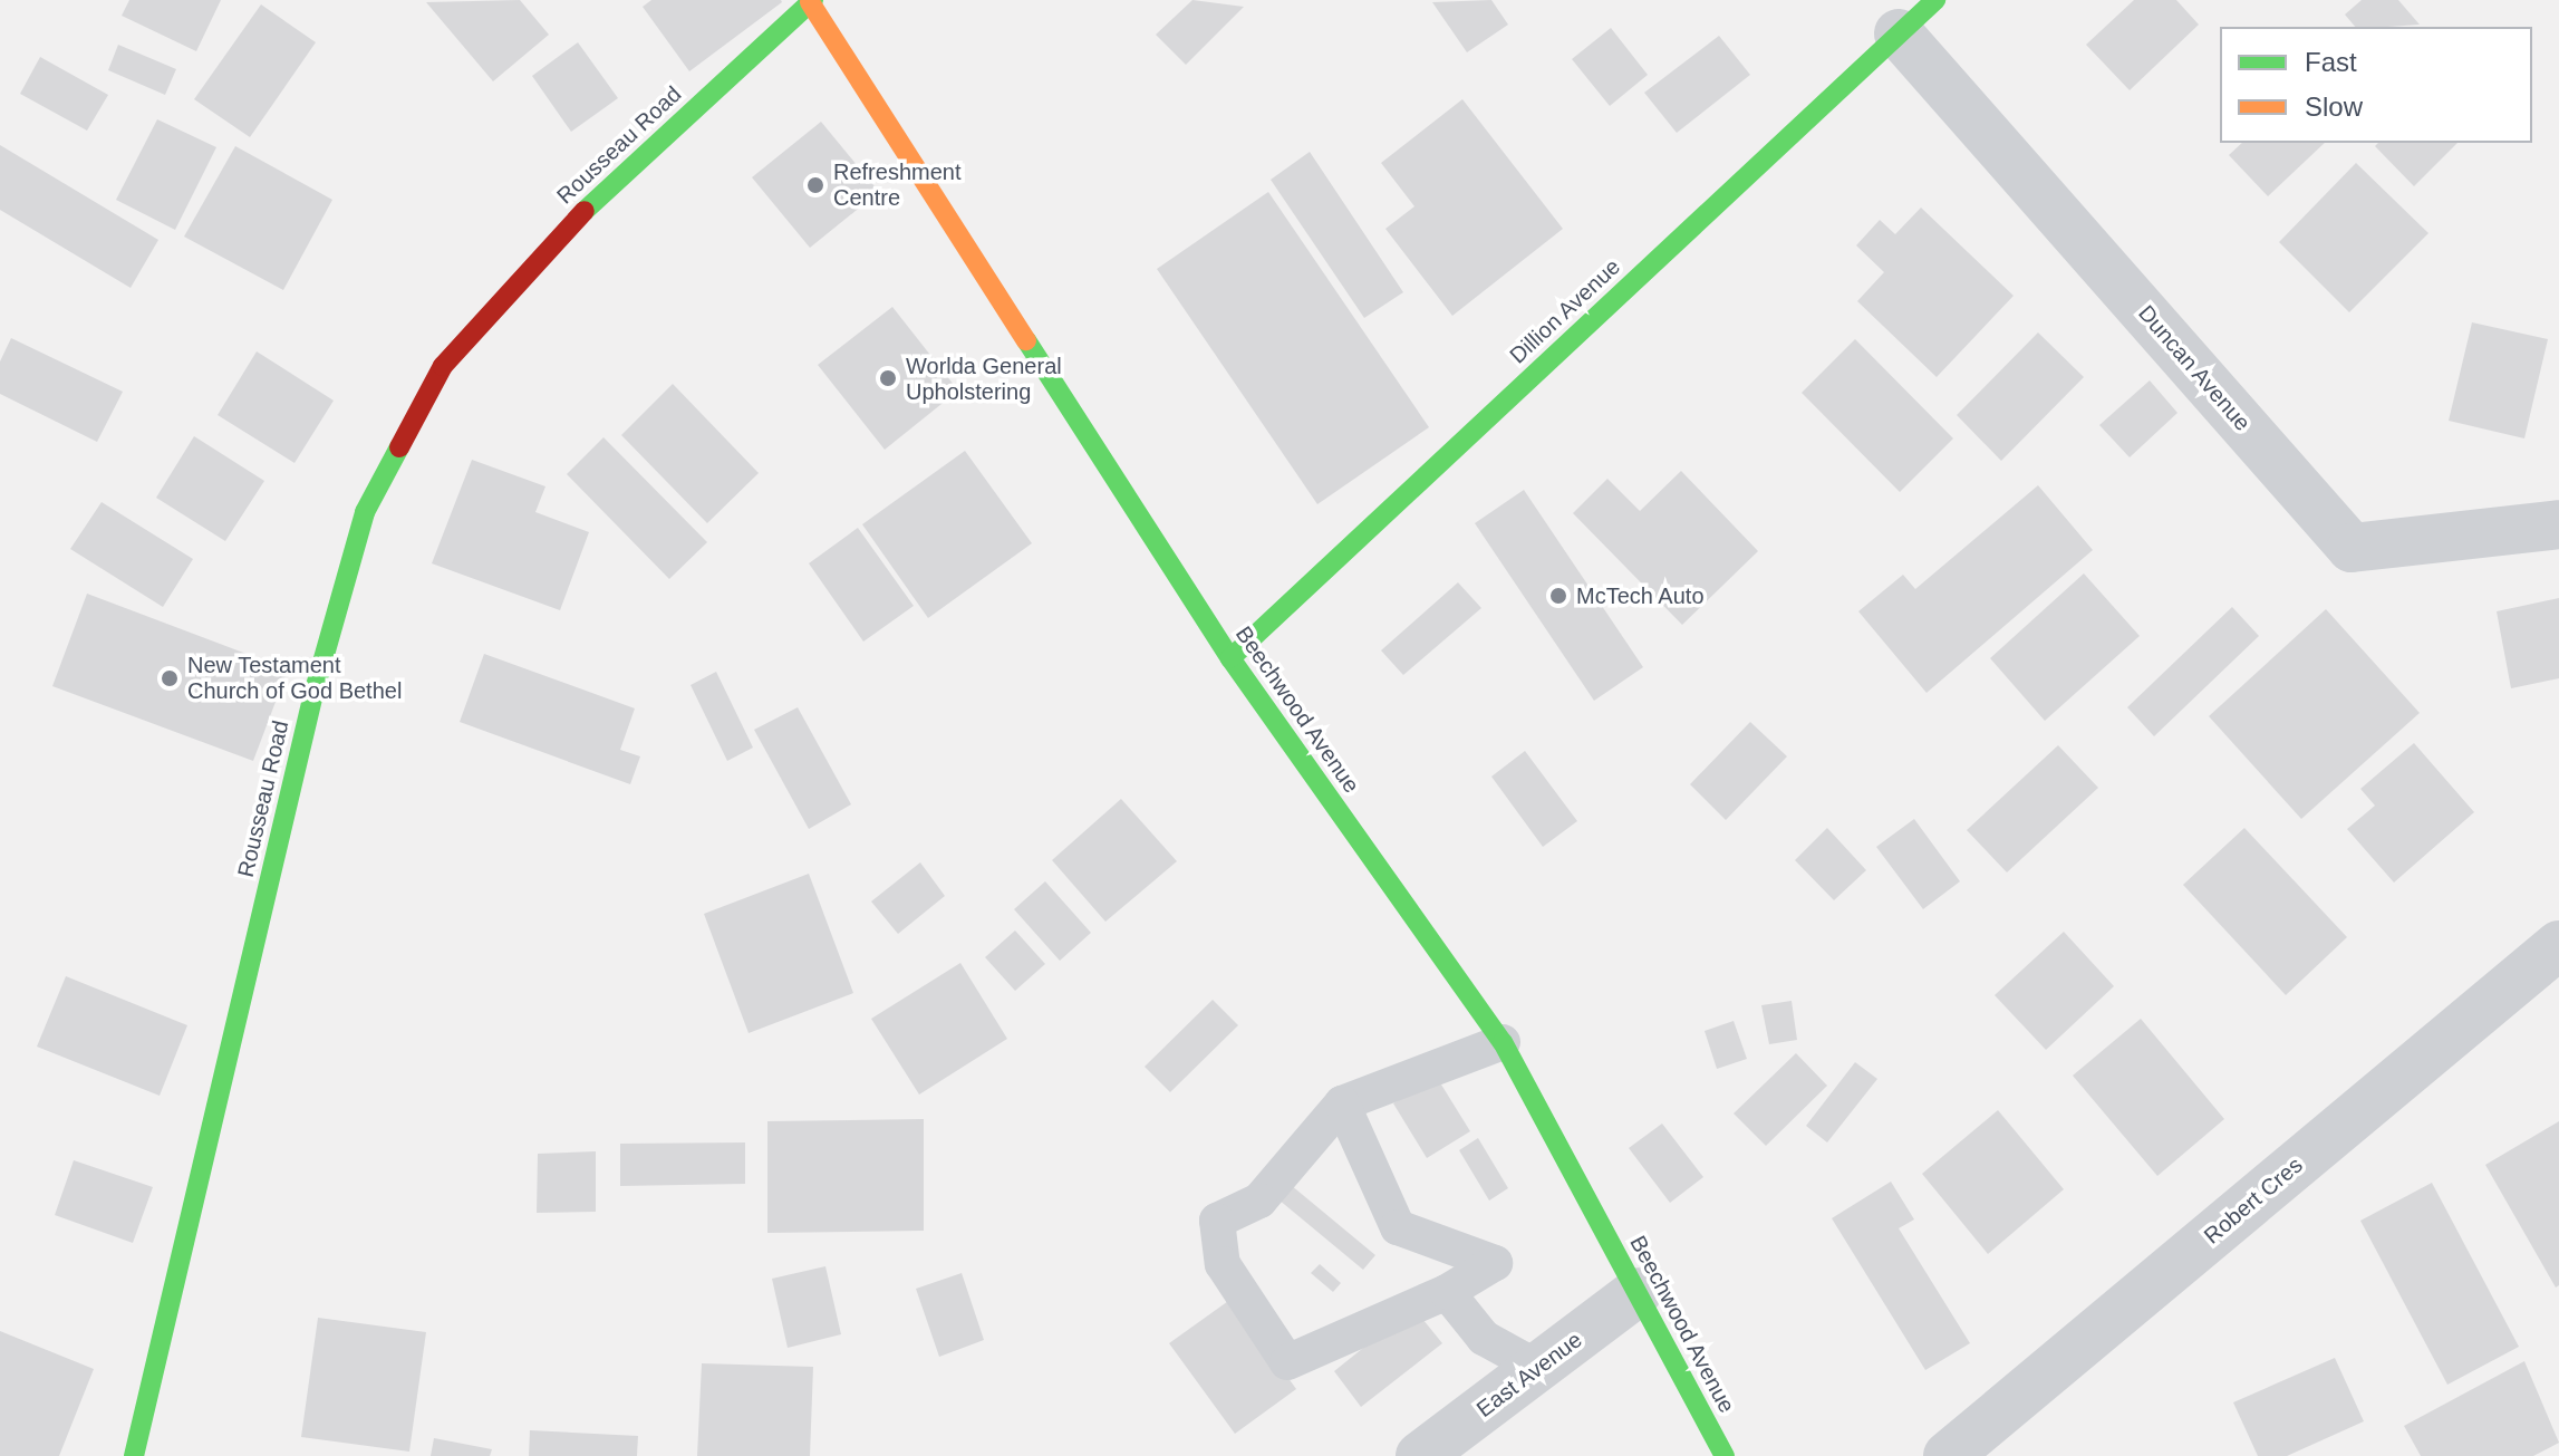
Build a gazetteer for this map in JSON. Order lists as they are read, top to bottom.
{
  "streets": {
    "street": [
      "Rousseau Road",
      "Dillion Avenue",
      "Duncan Avenue",
      "Beechwood Avenue",
      "Robert Cres",
      "East Avenue"
    ]
  },
  "crossings": [
    ["Rousseau Road", "Beechwood Avenue"],
    ["Dillion Avenue", "Duncan Avenue"],
    ["Dillion Avenue", "Beechwood Avenue"],
    ["Beechwood Avenue", "East Avenue"]
  ],
  "places": [
    "Refreshment Centre",
    "Worlda General Upholstering",
    "McTech Auto",
    "New Testament Church of God Bethel"
  ],
  "legend": ["Fast", "Slow"]
}
